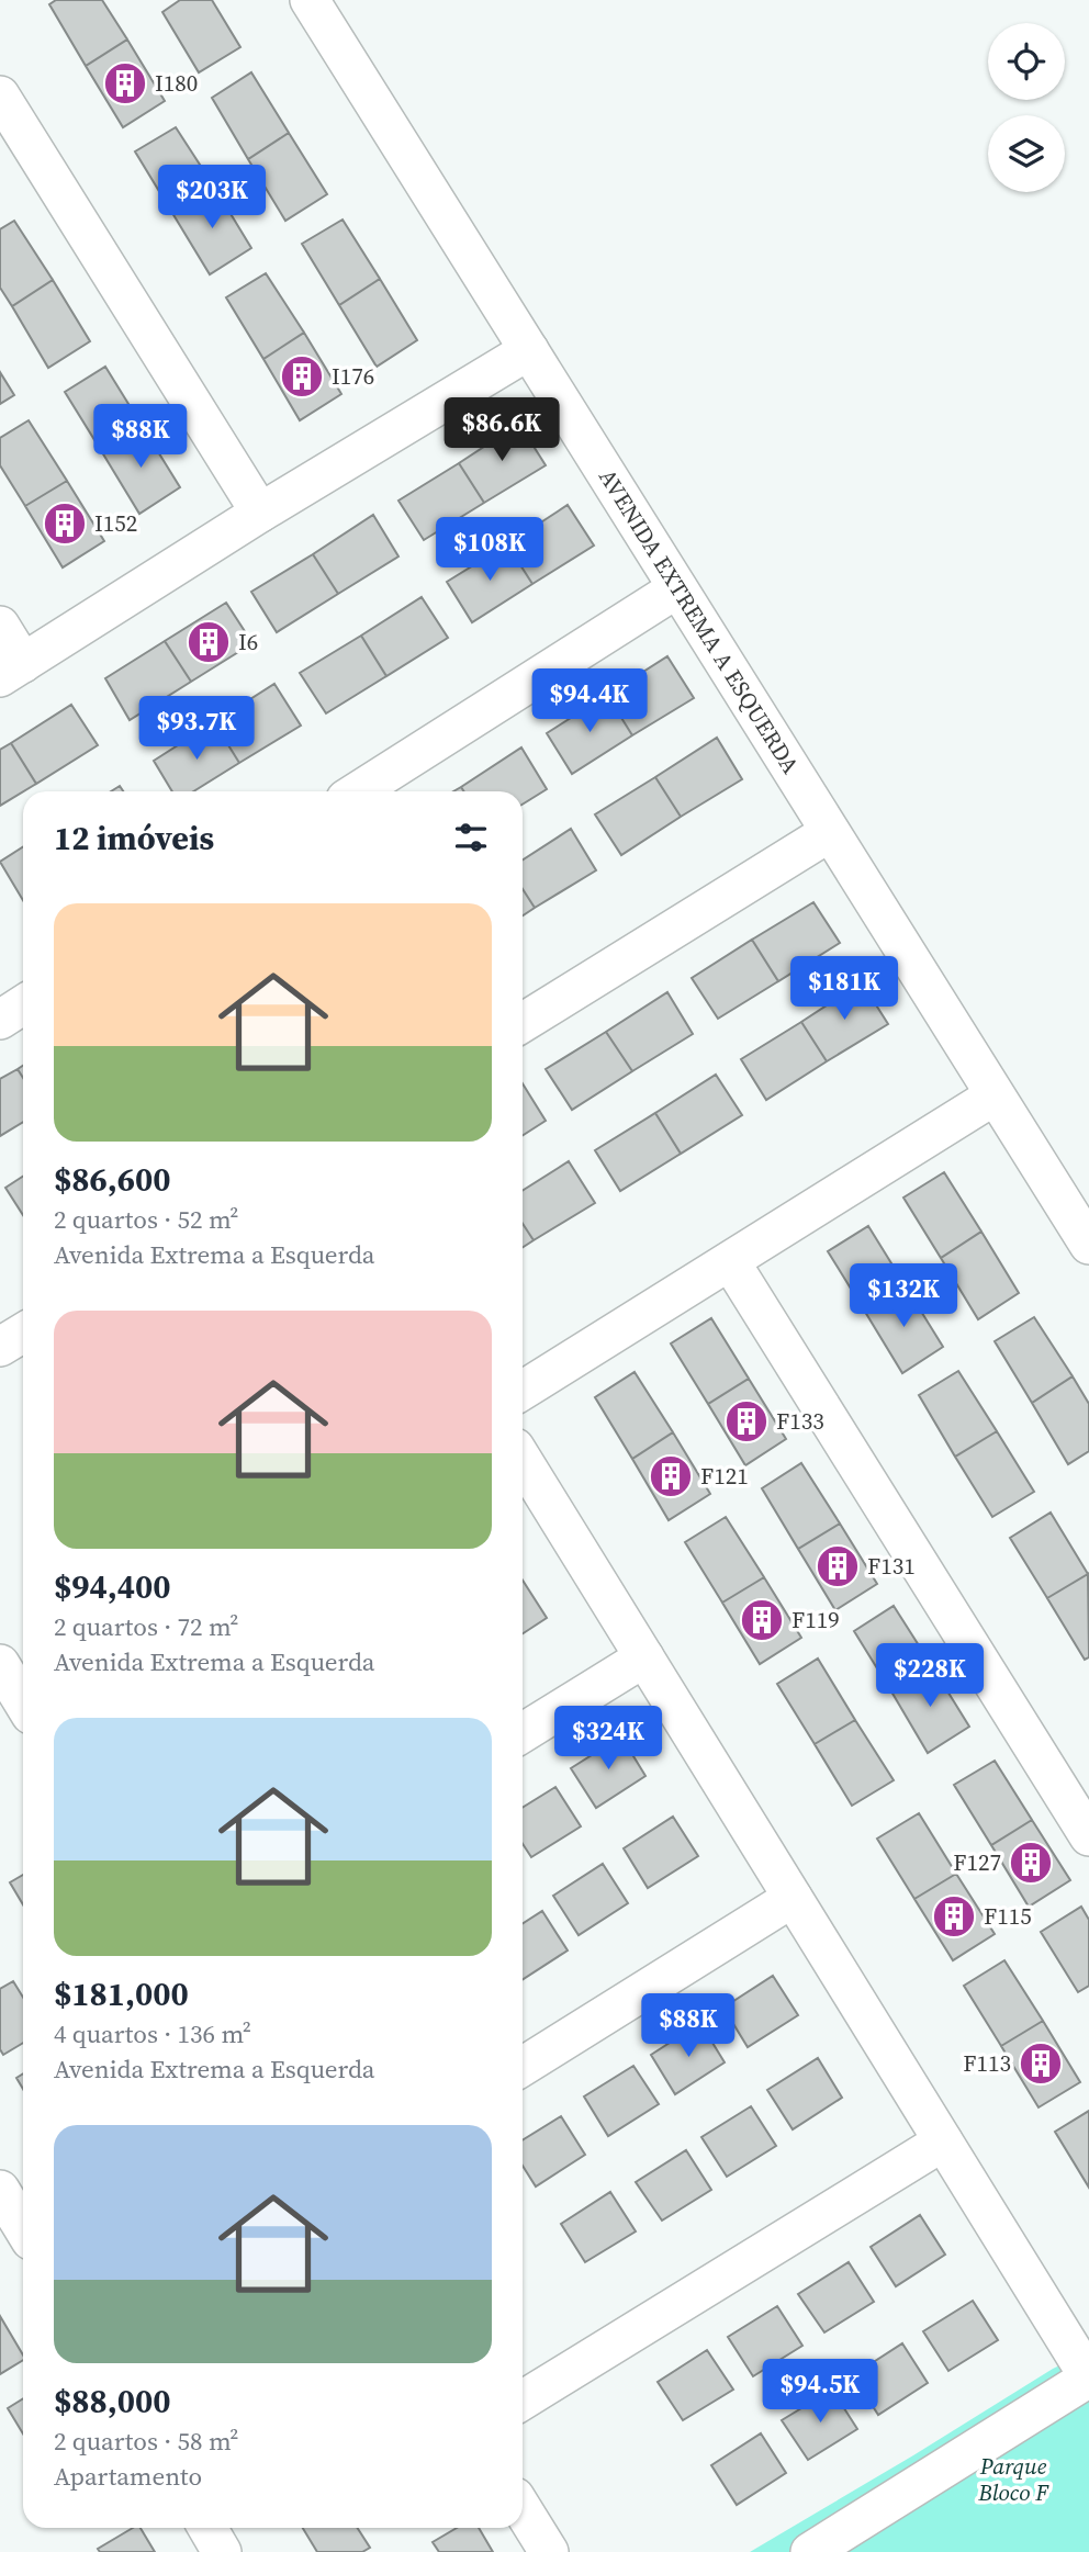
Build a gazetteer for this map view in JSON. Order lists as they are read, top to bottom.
{
  "streets": {
    "street": ["AVENIDA EXTREMA A ESQUERDA"]
  },
  "parks": ["Parque Bloco F"],
  "places": {
    "building": [
      "I180",
      "I176",
      "I152",
      "I6",
      "F133",
      "F121",
      "F131",
      "F119",
      "F127",
      "F115",
      "F113"
    ]
  },
  "page": {
    "price": [
      "$203K",
      "$86.6K",
      "$88K",
      "$108K",
      "$94.4K",
      "$93.7K",
      "$181K",
      "$132K",
      "$228K",
      "$324K",
      "$88K",
      "$94.5K"
    ],
    "heading": "12 imóveis",
    "list": [
      {
        "name": "$86,600",
        "note": "2 quartos · 52 m² · Avenida Extrema a Esquerda"
      },
      {
        "name": "$94,400",
        "note": "2 quartos · 72 m² · Avenida Extrema a Esquerda"
      },
      {
        "name": "$181,000",
        "note": "4 quartos · 136 m² · Avenida Extrema a Esquerda"
      },
      {
        "name": "$88,000",
        "note": "2 quartos · 58 m² · Apartamento"
      }
    ]
  }
}
